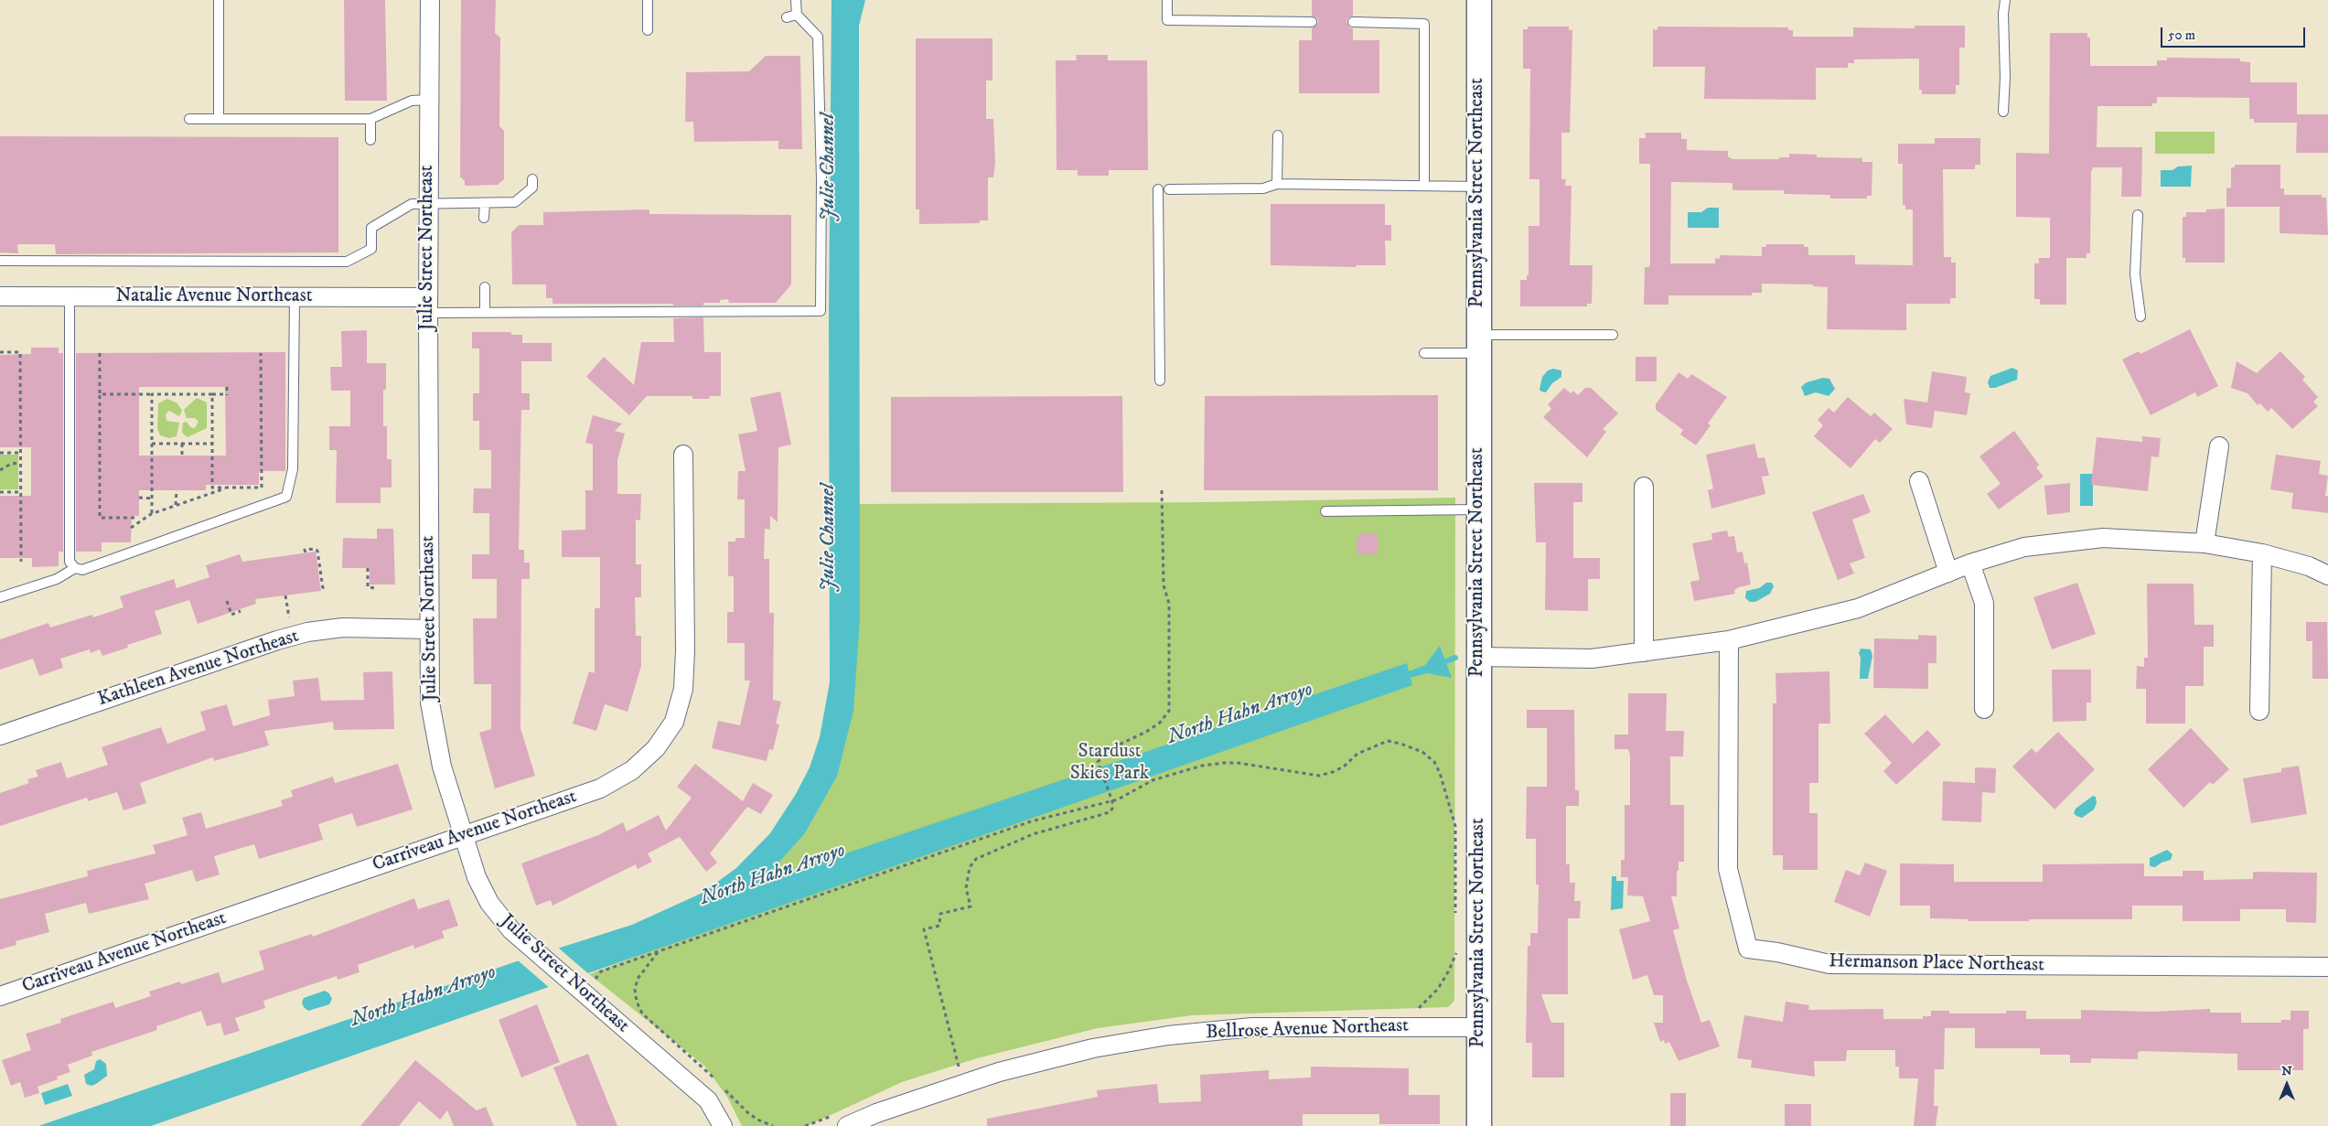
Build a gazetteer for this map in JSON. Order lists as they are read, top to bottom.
{
  "streets": {
    "street": [
      "Pennsylvania Street Northeast",
      "Julie Street Northeast",
      "Natalie Avenue Northeast",
      "Kathleen Avenue Northeast",
      "Carriveau Avenue Northeast",
      "Hermanson Place Northeast",
      "Bellrose Avenue Northeast"
    ]
  },
  "crossings": [
    ["Pennsylvania Street Northeast", "Bellrose Avenue Northeast"],
    ["Julie Street Northeast", "Natalie Avenue Northeast"],
    ["Julie Street Northeast", "Kathleen Avenue Northeast"],
    ["Julie Street Northeast", "Carriveau Avenue Northeast"]
  ],
  "water": ["Julie Channel", "North Hahn Arroyo"],
  "parks": ["Stardust Skies Park"],
  "scale_bar": "50 m",
  "north": "top"
}
